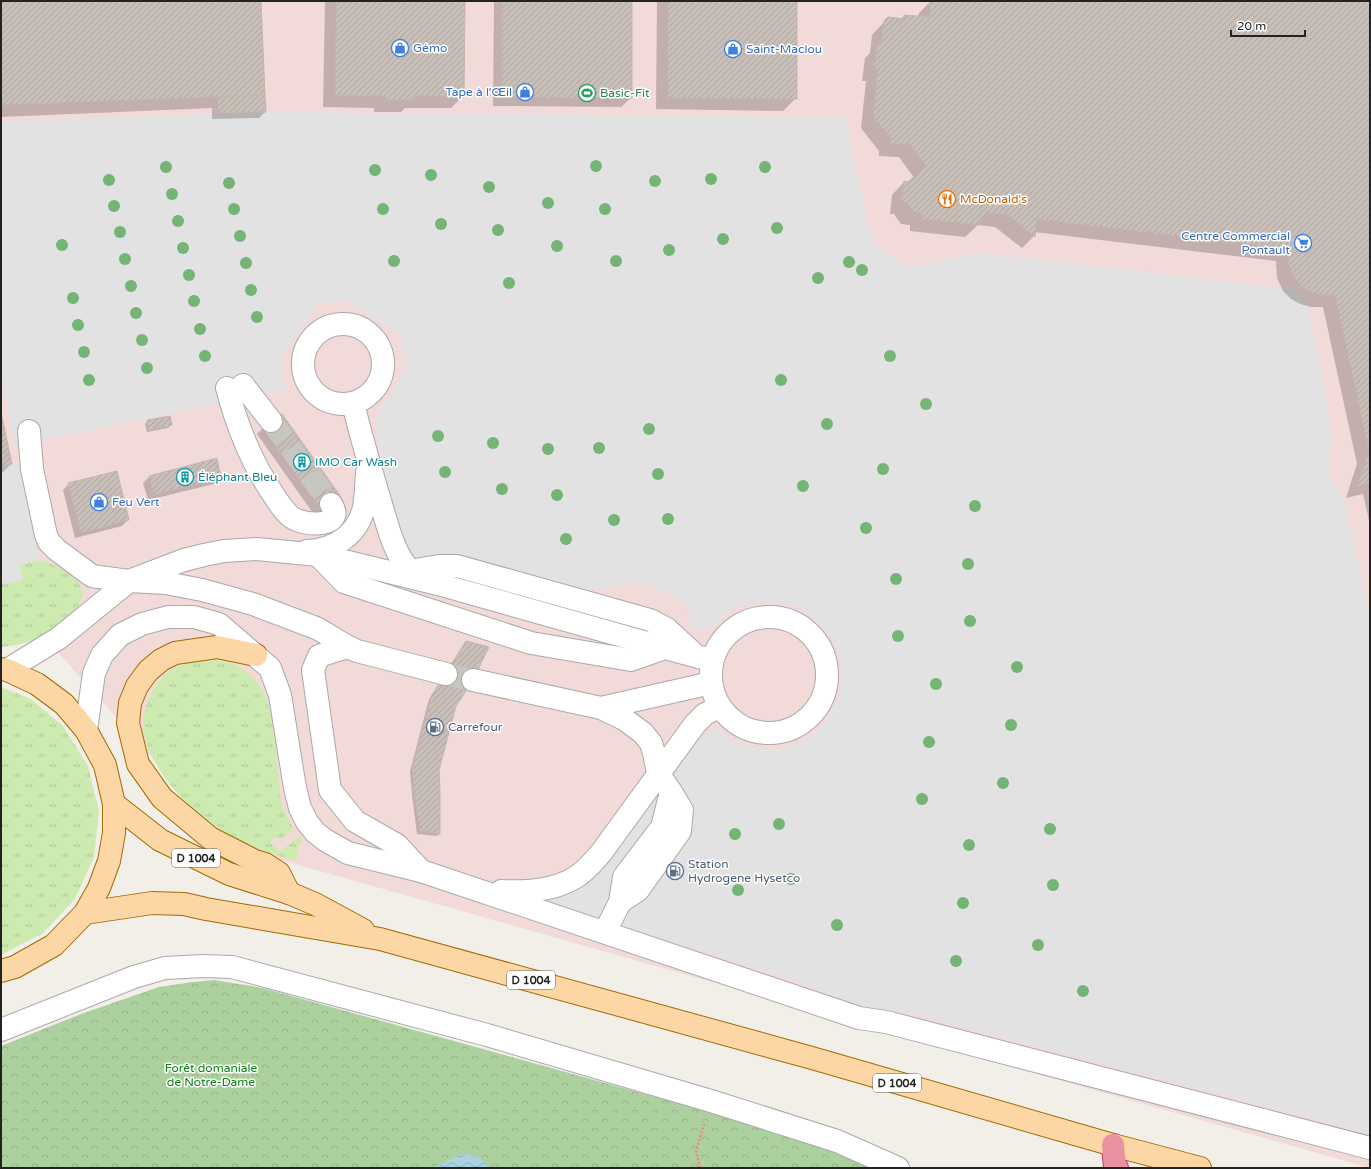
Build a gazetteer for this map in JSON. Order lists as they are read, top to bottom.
{
  "streets": {
    "main road": ["D 1004"]
  },
  "parks": ["Forêt domaniale de Notre-Dame"],
  "places": {
    "shop": [
      "Gémo",
      "Saint-Maclou",
      "Tape à l'Œil",
      "Feu Vert"
    ],
    "sports": ["Basic-Fit"],
    "restaurant": ["McDonald's"],
    "supermarket": ["Centre Commercial Pontault"],
    "building": ["IMO Car Wash", "Éléphant Bleu"],
    "fuel station": ["Carrefour", "Station Hydrogene Hysetco"]
  },
  "scale_bar": "20 m"
}
